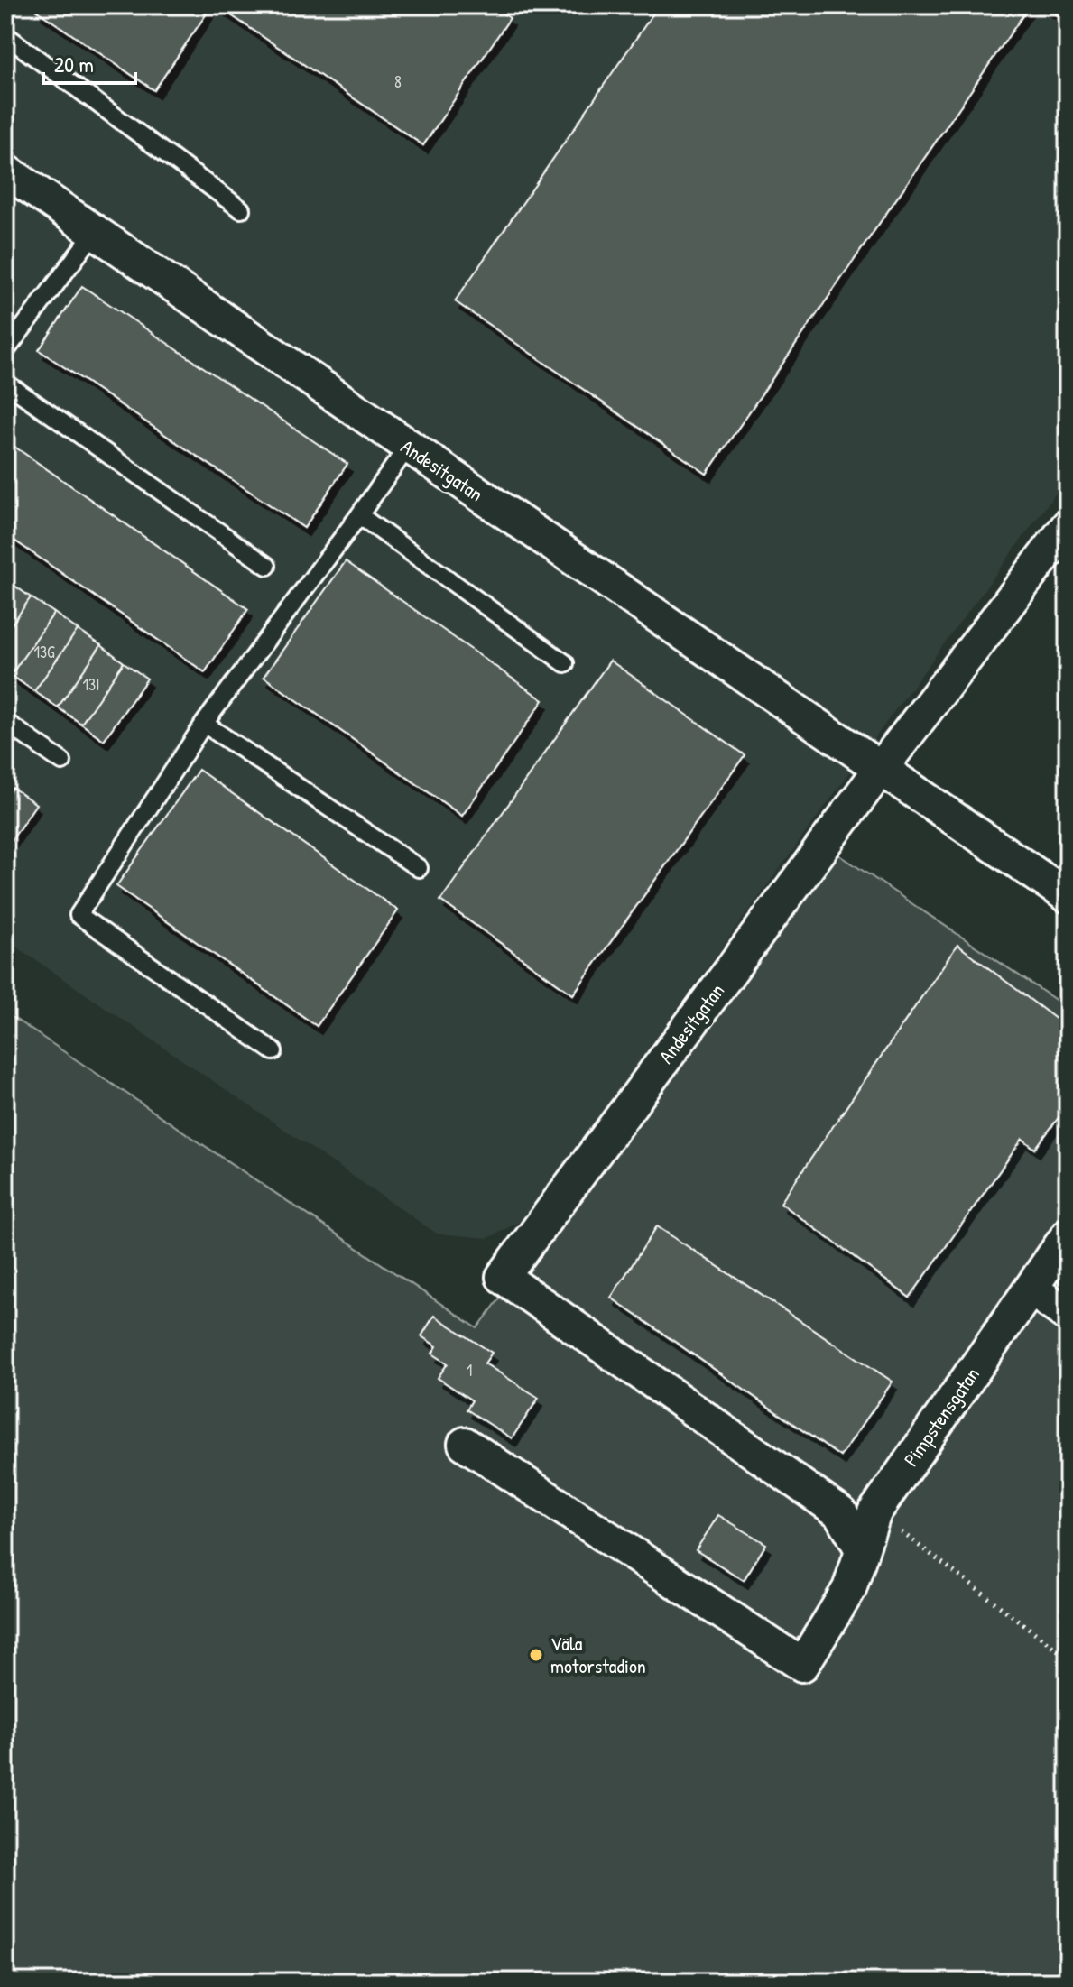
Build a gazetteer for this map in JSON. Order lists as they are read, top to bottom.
{
  "streets": {
    "street": ["Andesitgatan", "Pimpstensgatan"]
  },
  "crossings": [
    ["Andesitgatan", "Pimpstensgatan"]
  ],
  "places": ["Väla motorstadion"],
  "house_numbers": [
    "8",
    "13G",
    "13I",
    "1"
  ],
  "scale_bar": "20 m"
}
